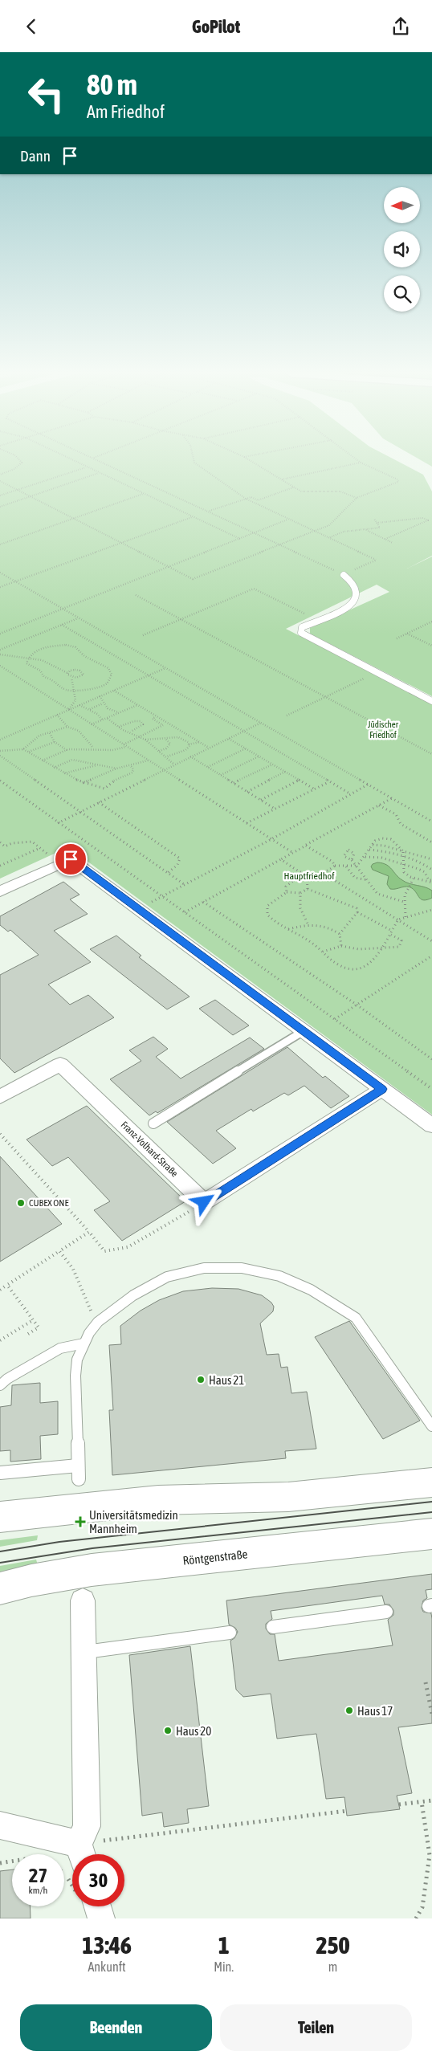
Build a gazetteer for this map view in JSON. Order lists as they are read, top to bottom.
{
  "streets": {
    "main road": ["Röntgenstraße"],
    "street": ["Franz-Volhard-Straße"]
  },
  "parks": ["Jüdischer Friedhof", "Hauptfriedhof"],
  "places": {
    "other": [
      "CUBEX ONE",
      "Haus 21",
      "Haus 17",
      "Haus 20"
    ],
    "health": ["Universitätsmedizin Mannheim"]
  },
  "north": "left",
  "page": {
    "header": "GoPilot",
    "turn": ["80 m", "Am Friedhof"],
    "then": "Dann",
    "speed": "27 km/h",
    "limit": "30",
    "eta": [
      "13:46",
      "Ankunft",
      "1",
      "Min.",
      "250",
      "m"
    ],
    "buttons": ["Beenden", "Teilen"]
  }
}
